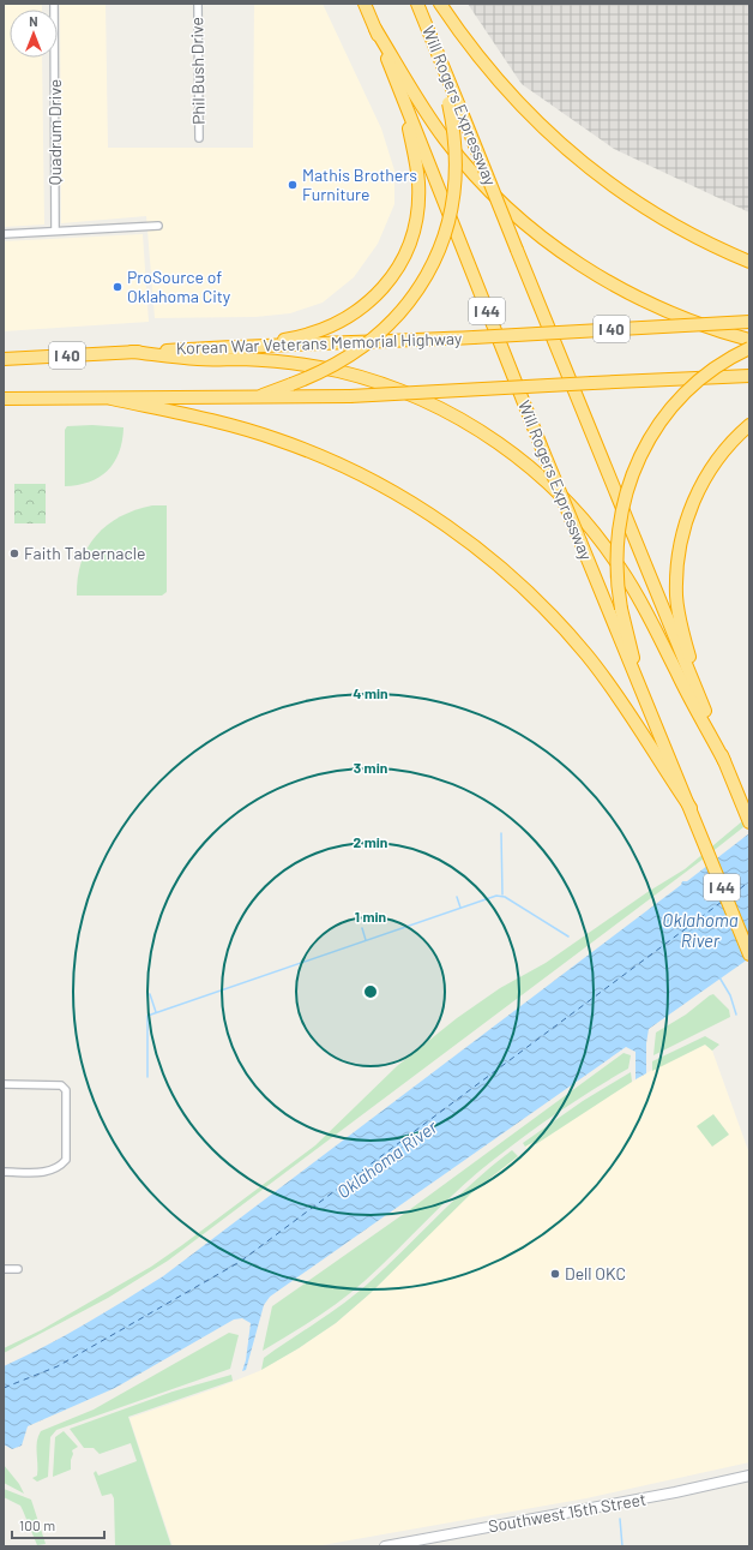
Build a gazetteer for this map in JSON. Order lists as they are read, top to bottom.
{
  "streets": {
    "highway": [
      "Will Rogers Expressway",
      "I 44",
      "I 40",
      "Korean War Veterans Memorial Highway"
    ],
    "main road": ["Southwest 15th Street"],
    "street": ["Phil Bush Drive", "Quadrum Drive"]
  },
  "water": ["Oklahoma River"],
  "places": [
    "Mathis Brothers Furniture",
    "ProSource of Oklahoma City",
    "Faith Tabernacle",
    "Dell OKC"
  ],
  "scale_bar": "100 m",
  "north": "top",
  "rings": [
    "4 min",
    "3 min",
    "2 min",
    "1 min"
  ]
}
